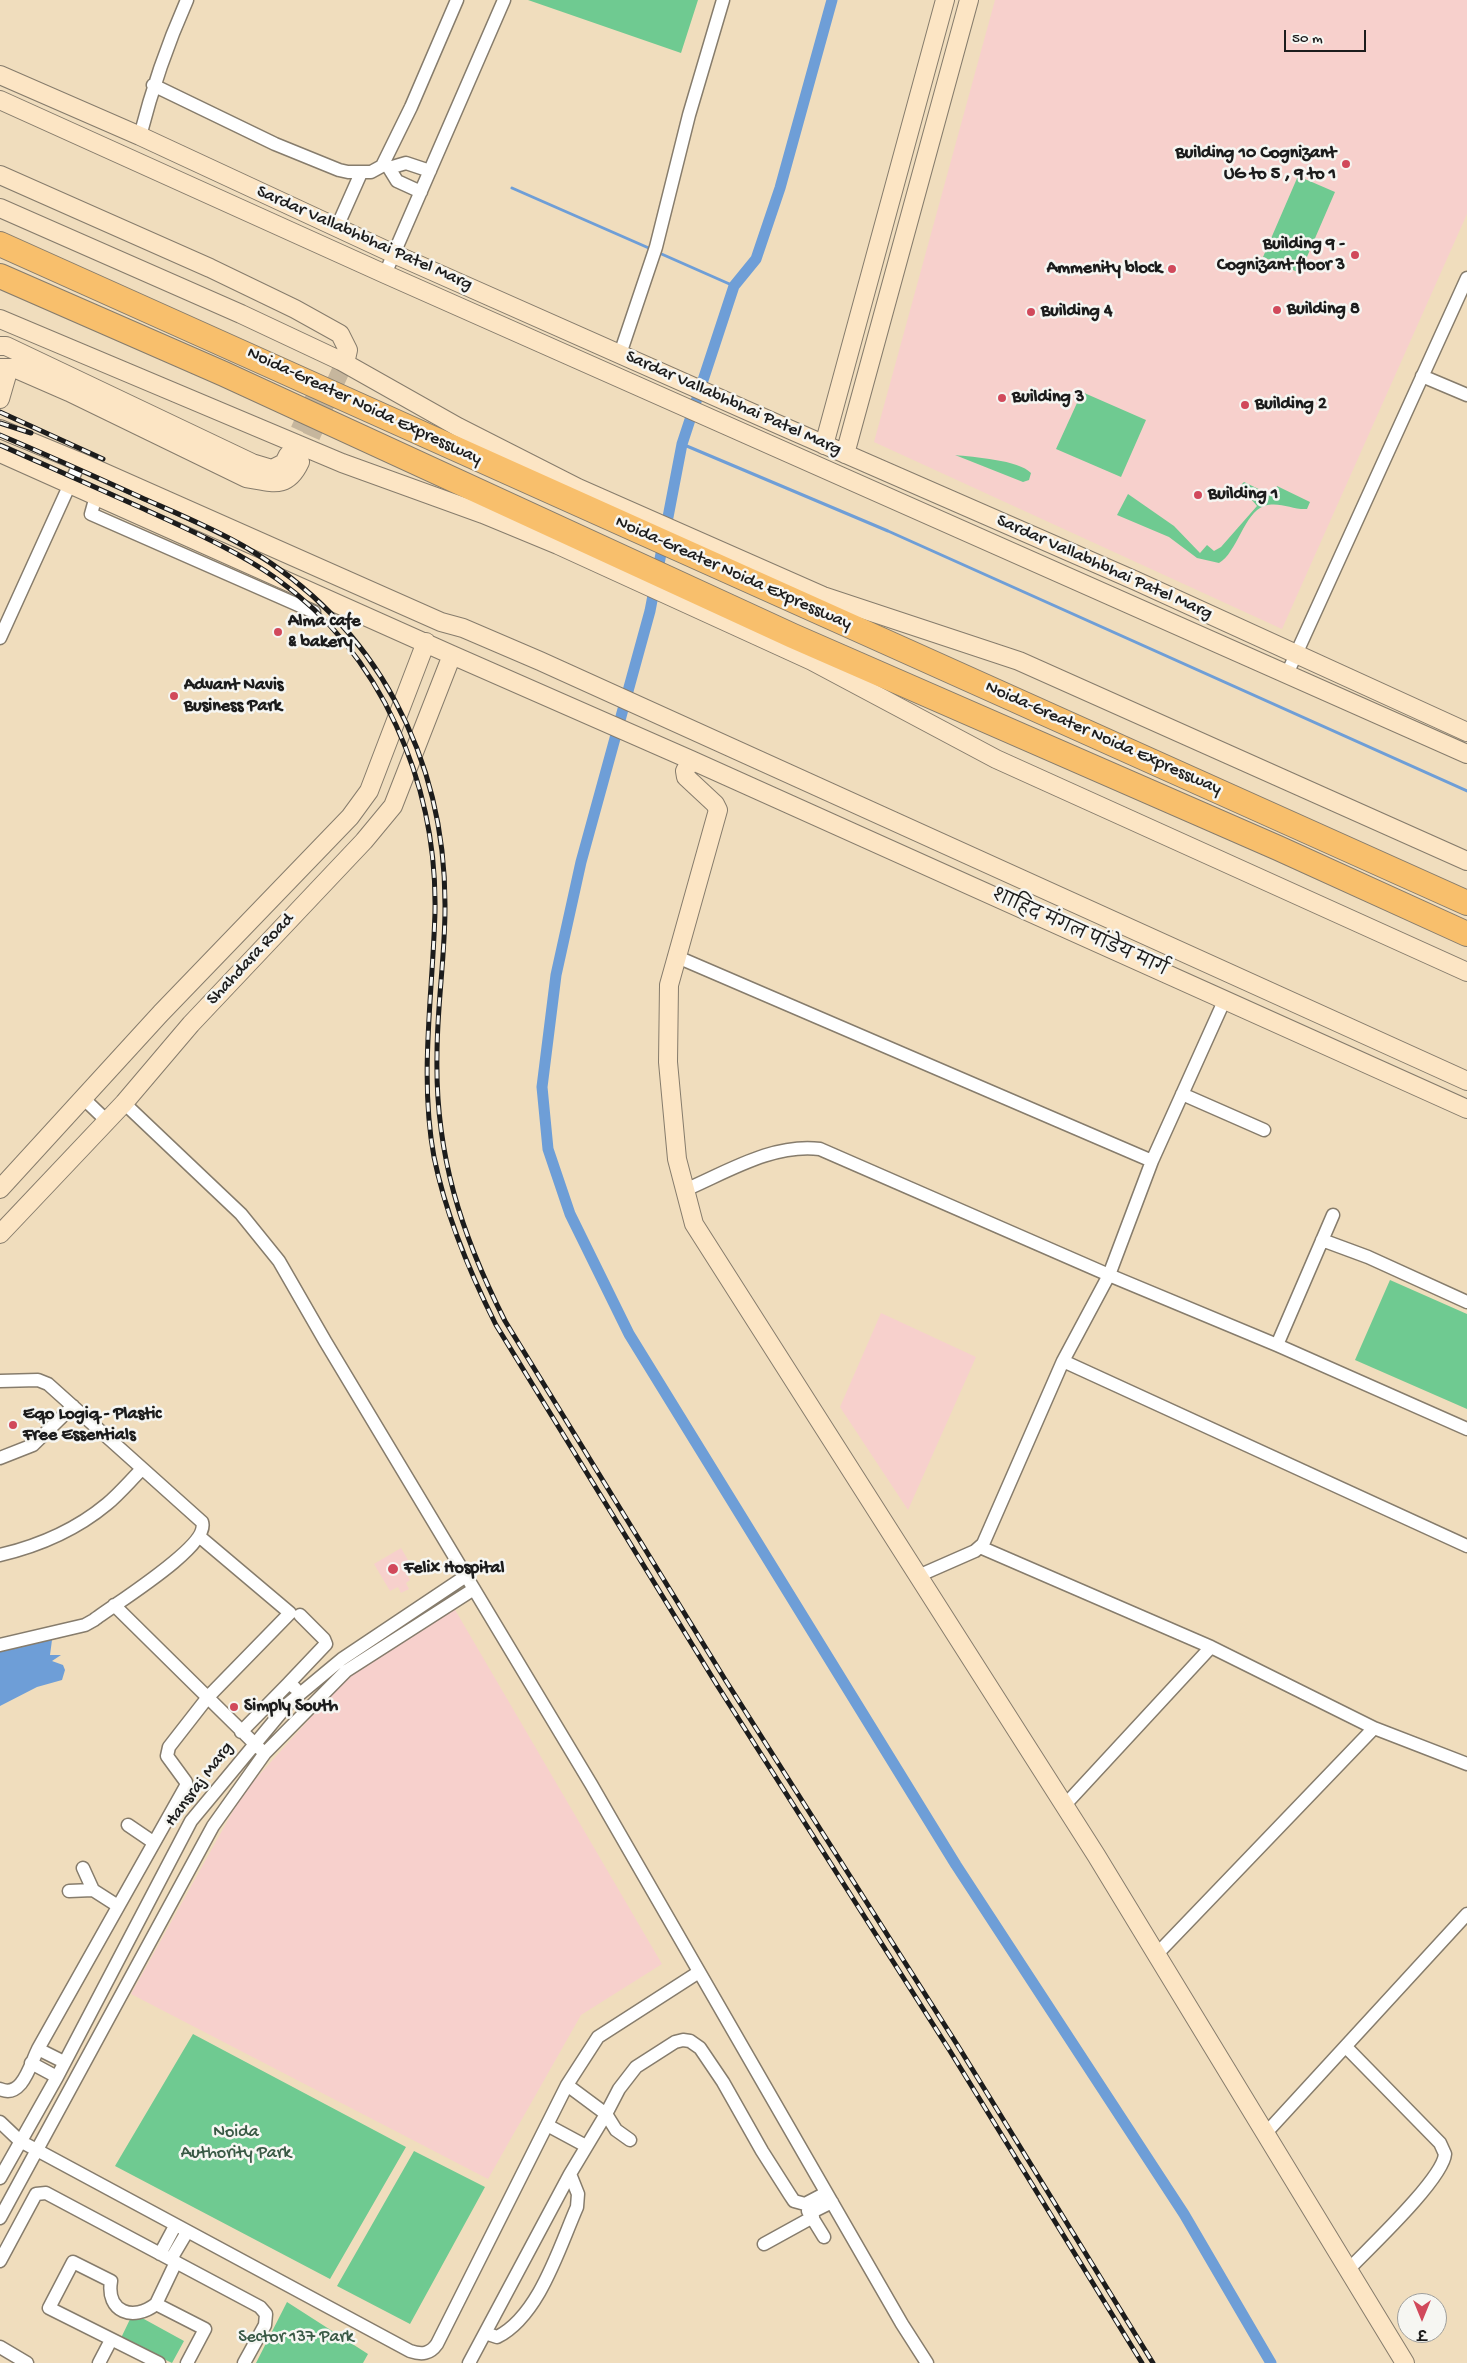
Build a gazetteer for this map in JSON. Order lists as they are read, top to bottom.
{
  "streets": {
    "highway": ["Noida-Greater Noida Expressway"],
    "street": [
      "Sardar Vallabhbhai Patel Marg",
      "शाहिद मंगल पांडेय मार्ग",
      "Shahdara Road",
      "Hansraj Marg"
    ]
  },
  "crossings": [
    ["शाहिद मंगल पांडेय मार्ग", "Shahdara Road"]
  ],
  "parks": ["Noida Authority Park", "Sector 137 Park"],
  "places": [
    "Building 10 Cognizant UG to 5 , 9 to 1",
    "Building 9 - Cognizant floor 3",
    "Ammenity block",
    "Building 8",
    "Building 4",
    "Building 3",
    "Building 2",
    "Building 1",
    "Alma cafe & bakery",
    "Advant Navis Business Park",
    "Eqo Logiq - Plastic Free Essentials",
    "Felix Hospital",
    "Simply South"
  ],
  "scale_bar": "50 m",
  "north": "bottom"
}
